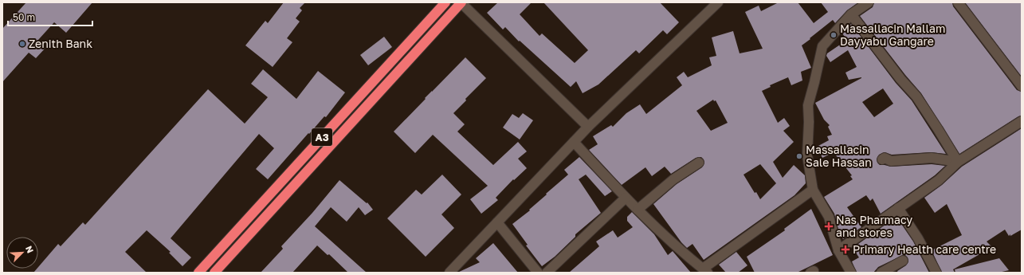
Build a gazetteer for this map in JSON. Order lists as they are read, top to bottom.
{
  "streets": {
    "highway": ["A3"]
  },
  "places": {
    "other": ["Massallacin Mallam Dayyabu Gangare", "Zenith Bank", "Massallacin Sale Hassan"],
    "health": ["Nas Pharmacy and stores", "Primary Health care centre"]
  },
  "scale_bar": "50 m",
  "north": "top right"
}
